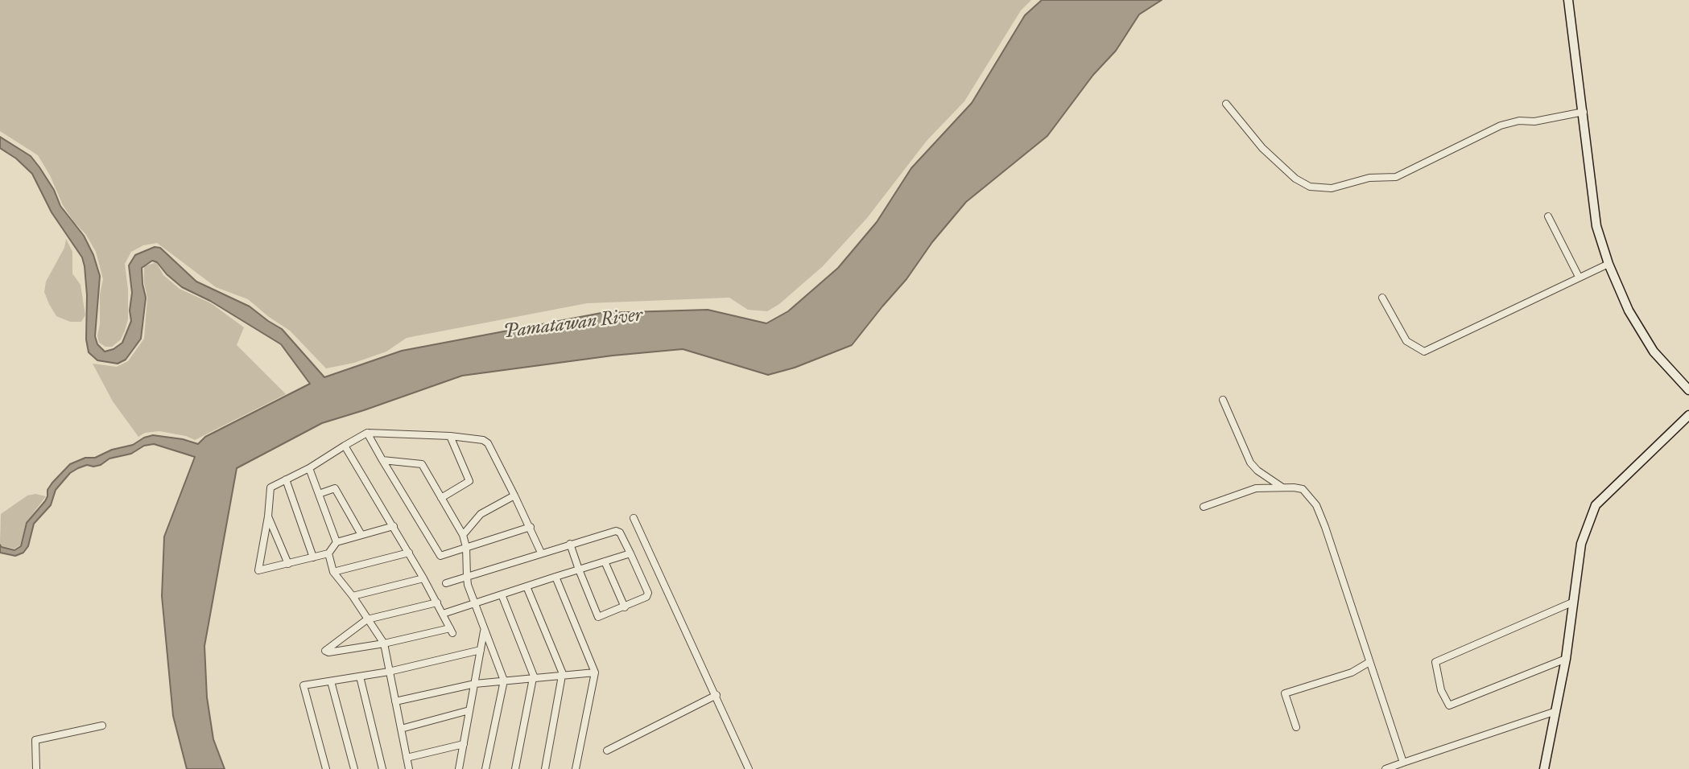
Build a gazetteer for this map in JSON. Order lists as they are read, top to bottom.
{
  "water": ["Pamatawan River"]
}
